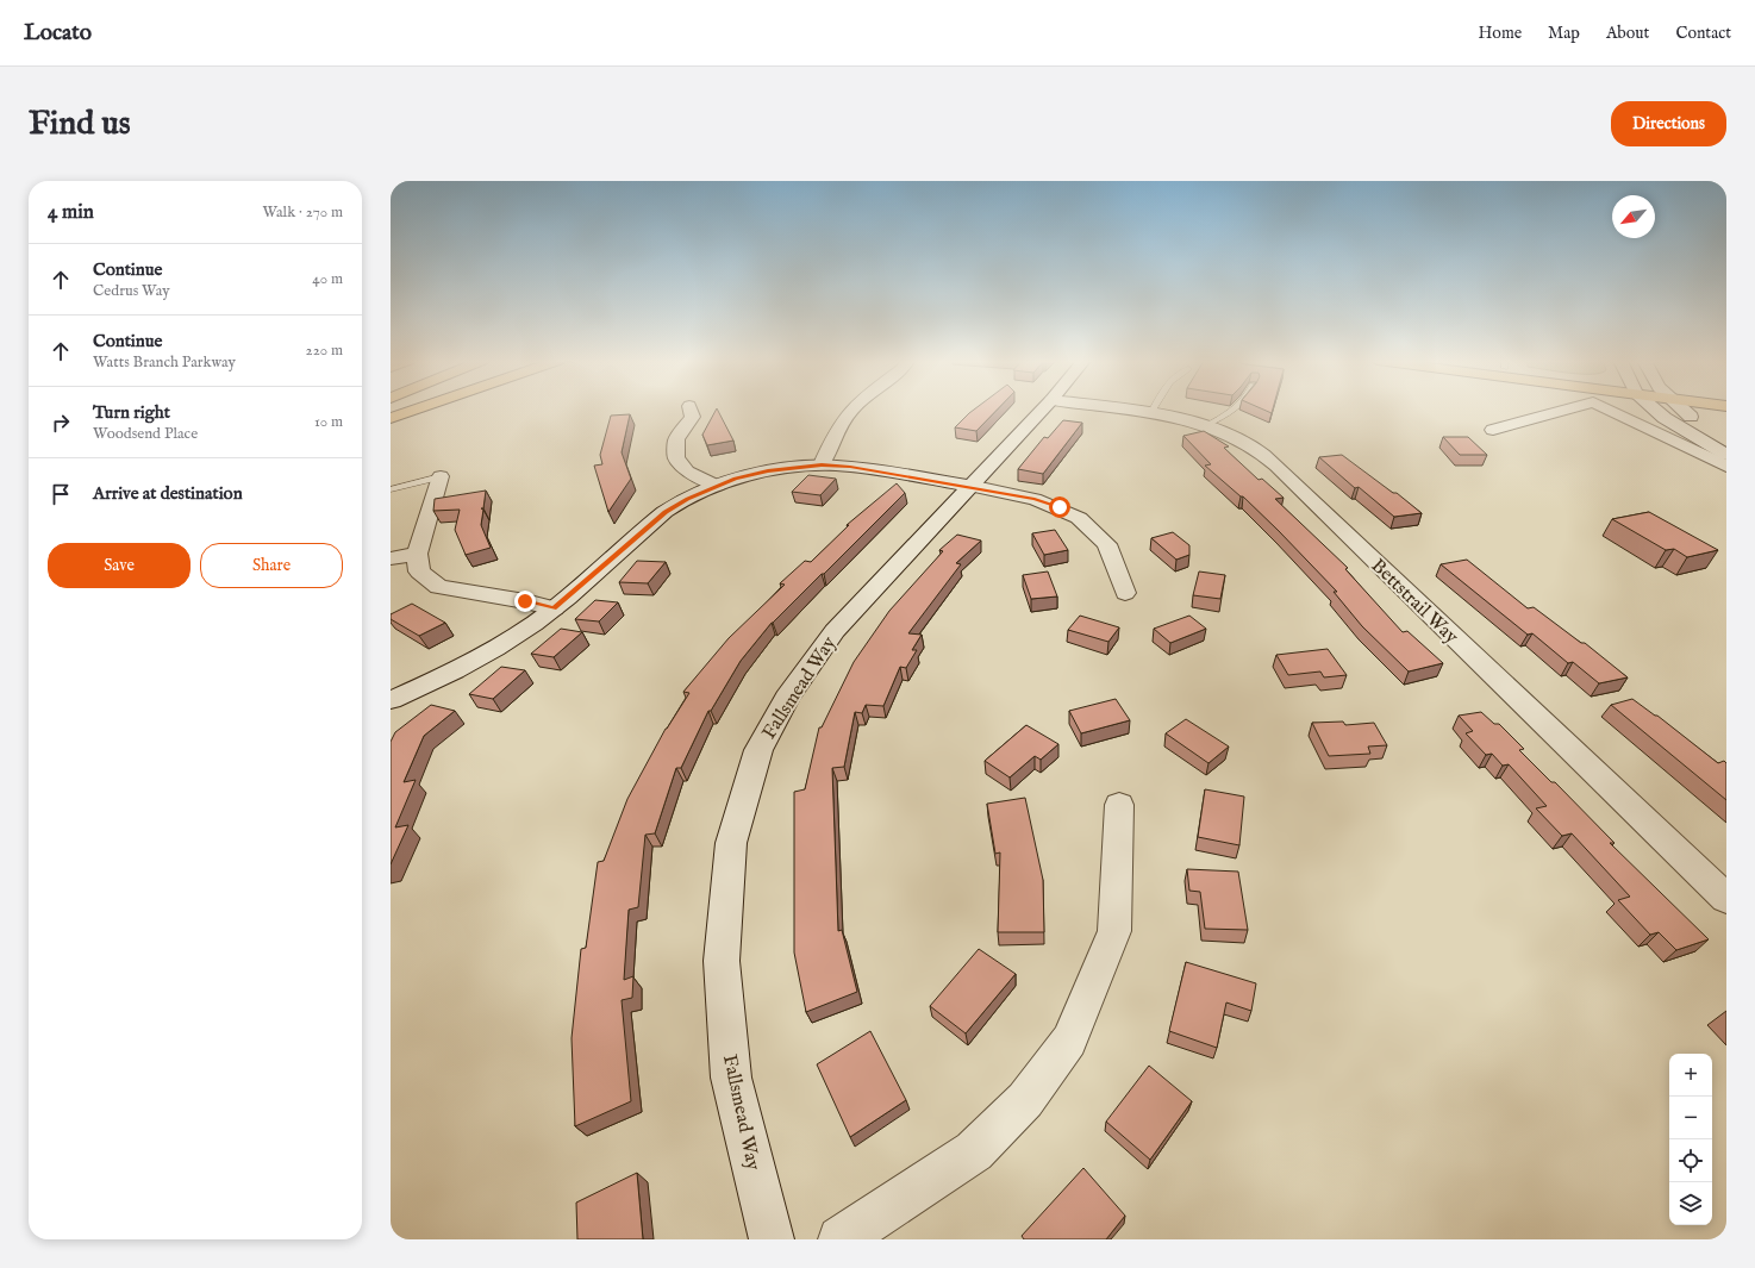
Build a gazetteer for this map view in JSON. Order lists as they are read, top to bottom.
{
  "streets": {
    "street": ["Bettstrail Way", "Fallsmead Way"]
  },
  "north": "bottom left",
  "page": {
    "header": "Locato",
    "nav": [
      "Home",
      "Map",
      "About",
      "Contact"
    ],
    "buttons": [
      "Directions",
      ["Save", "Share"]
    ],
    "title": "Find us",
    "heading": ["4 min", "Walk · 270 m"],
    "list": [
      ["Continue", "Cedrus Way", "40 m"],
      ["Continue", "Watts Branch Parkway", "220 m"],
      ["Turn right", "Woodsend Place", "10 m"],
      "Arrive at destination"
    ],
    "map_buttons": ["+", "−"]
  }
}
